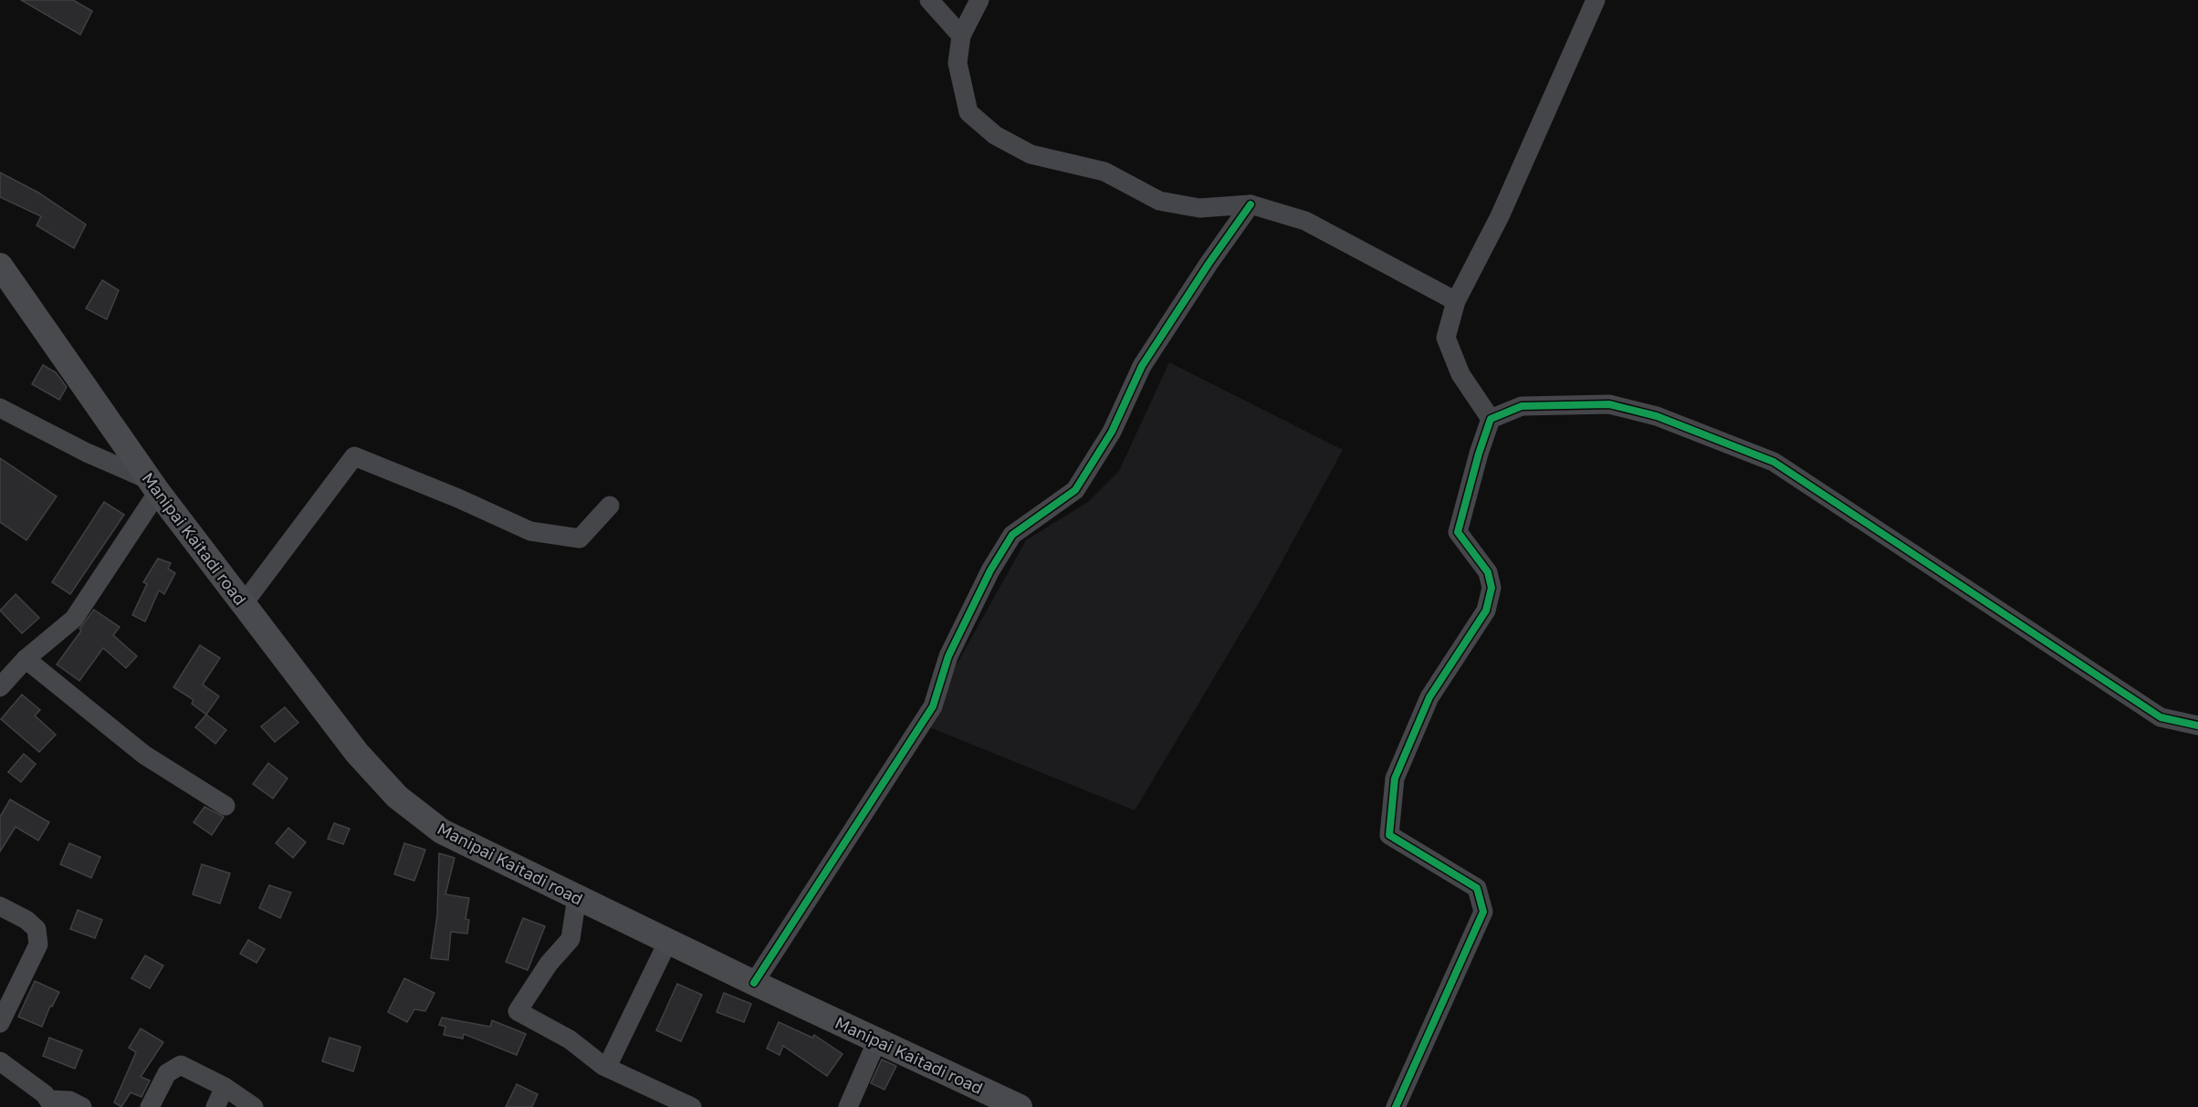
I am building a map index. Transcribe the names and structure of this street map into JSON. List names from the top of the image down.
{
  "streets": {
    "main road": ["Manipai Kaitadi road"]
  }
}
